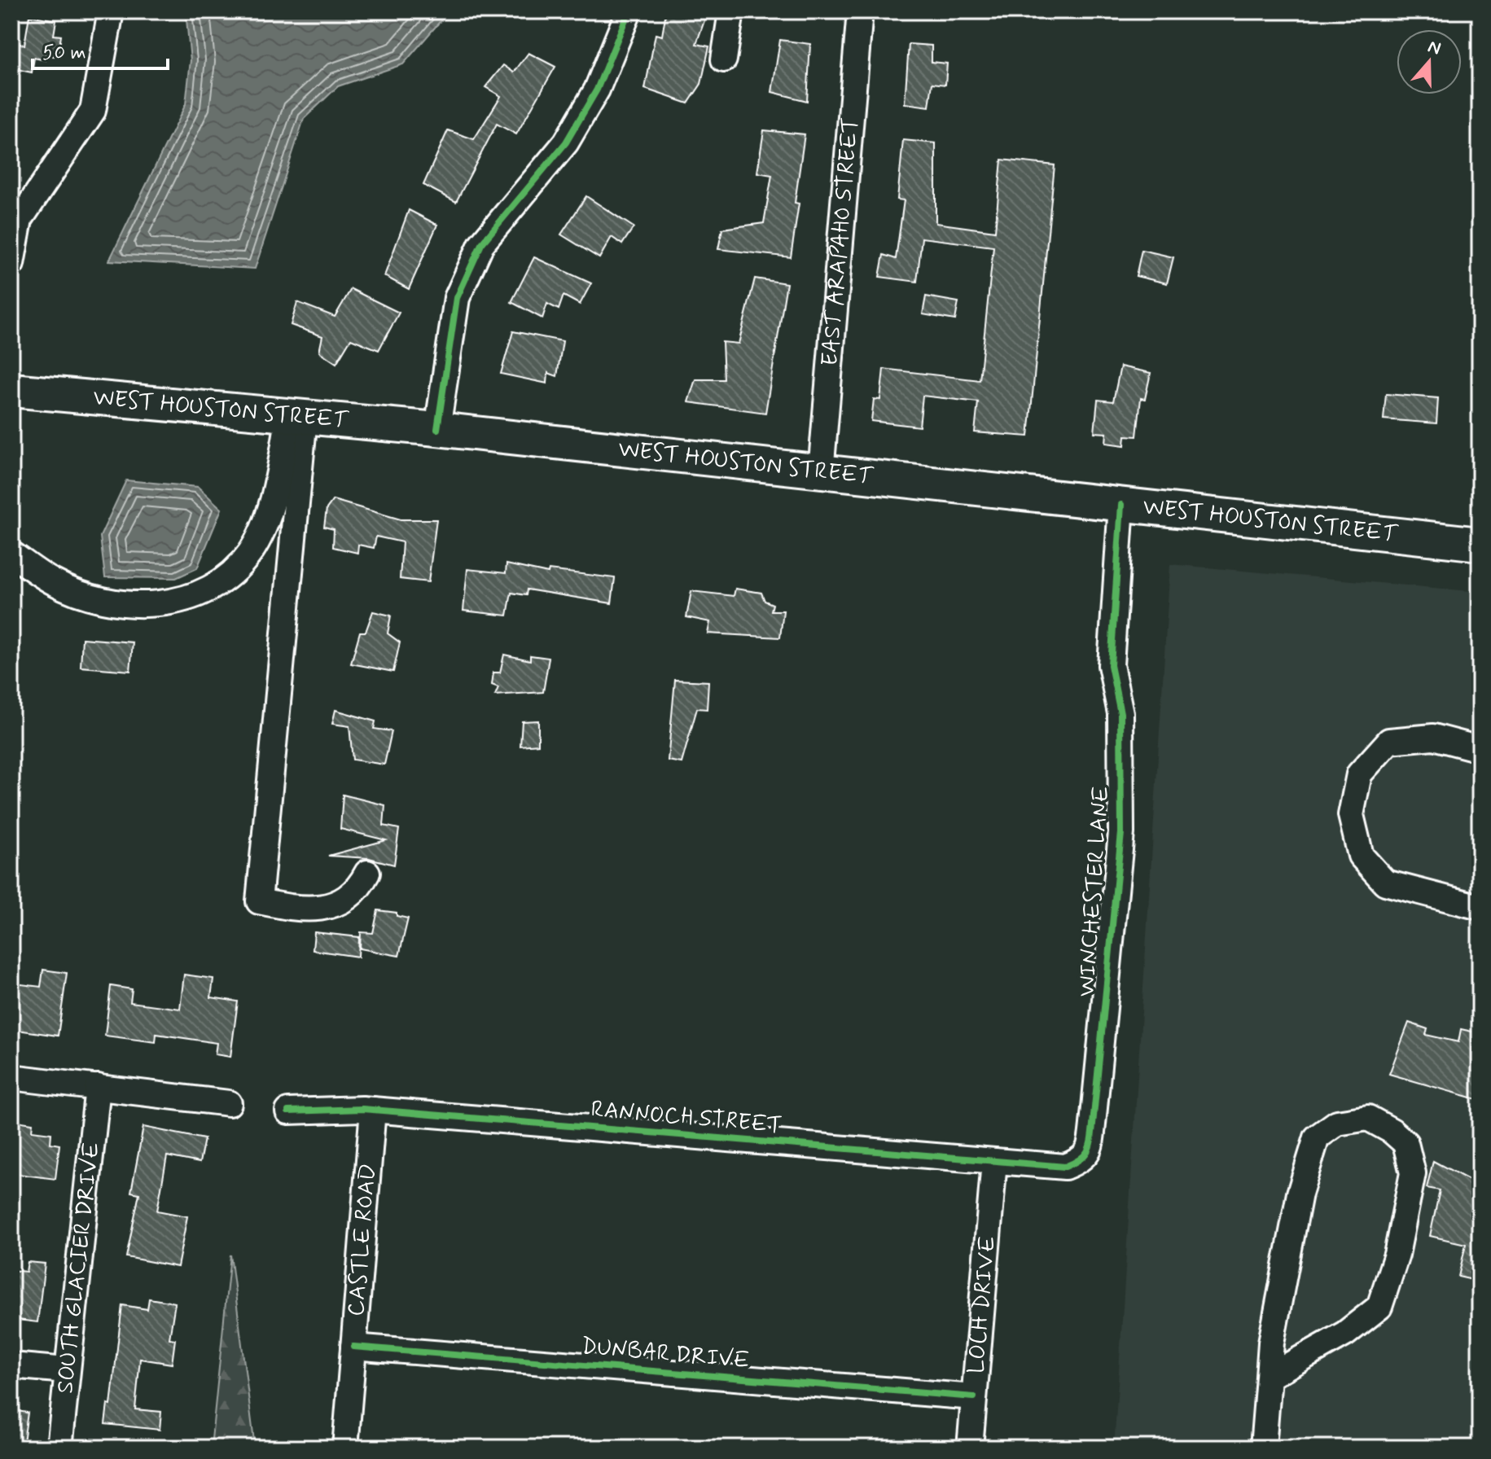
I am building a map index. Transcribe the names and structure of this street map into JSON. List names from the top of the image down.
{
  "streets": {
    "main road": ["WEST HOUSTON STREET"],
    "street": [
      "EAST ARAPAHO STREET",
      "WINCHESTER LANE",
      "RANNOCH STREET",
      "CASTLE ROAD",
      "SOUTH GLACIER DRIVE",
      "LOCH DRIVE",
      "DUNBAR DRIVE"
    ]
  },
  "crossings": [
    ["EAST ARAPAHO STREET", "WEST HOUSTON STREET"],
    ["WEST HOUSTON STREET", "WINCHESTER LANE"],
    ["WINCHESTER LANE", "RANNOCH STREET"],
    ["RANNOCH STREET", "CASTLE ROAD"],
    ["RANNOCH STREET", "LOCH DRIVE"],
    ["CASTLE ROAD", "DUNBAR DRIVE"],
    ["LOCH DRIVE", "DUNBAR DRIVE"]
  ],
  "scale_bar": "50 m",
  "north": "top"
}
